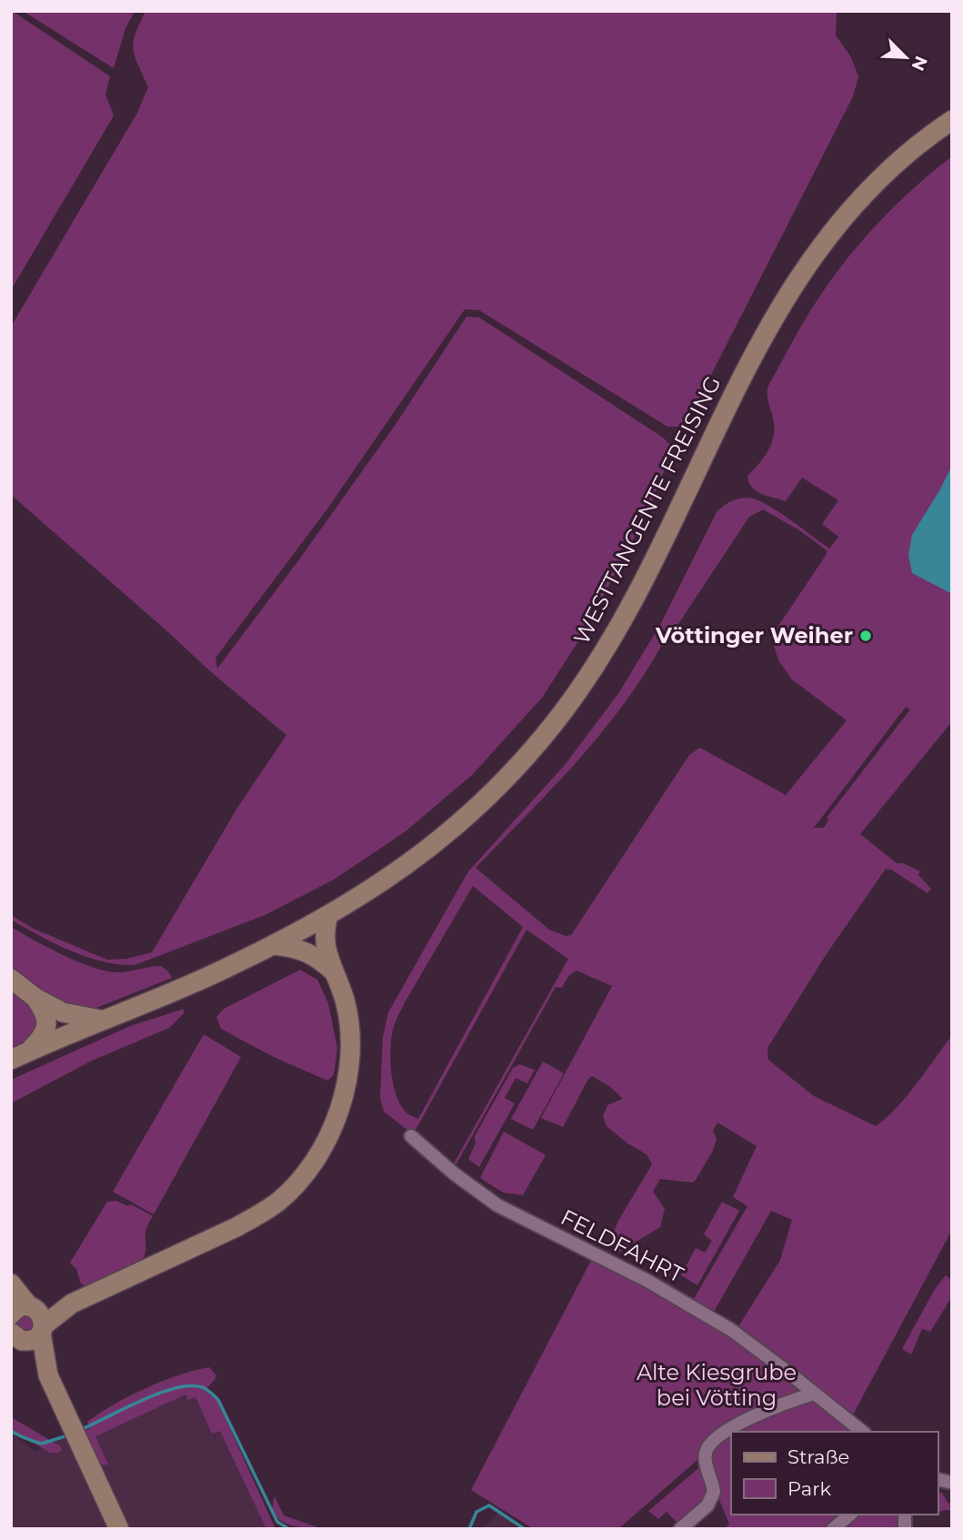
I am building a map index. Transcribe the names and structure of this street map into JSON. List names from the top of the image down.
{
  "streets": {
    "main road": ["WESTTANGENTE FREISING"],
    "street": ["FELDFAHRT"]
  },
  "parks": ["Alte Kiesgrube bei Vötting"],
  "places": ["Vöttinger Weiher"],
  "legend": ["Straße", "Park"],
  "north": "bottom right"
}
